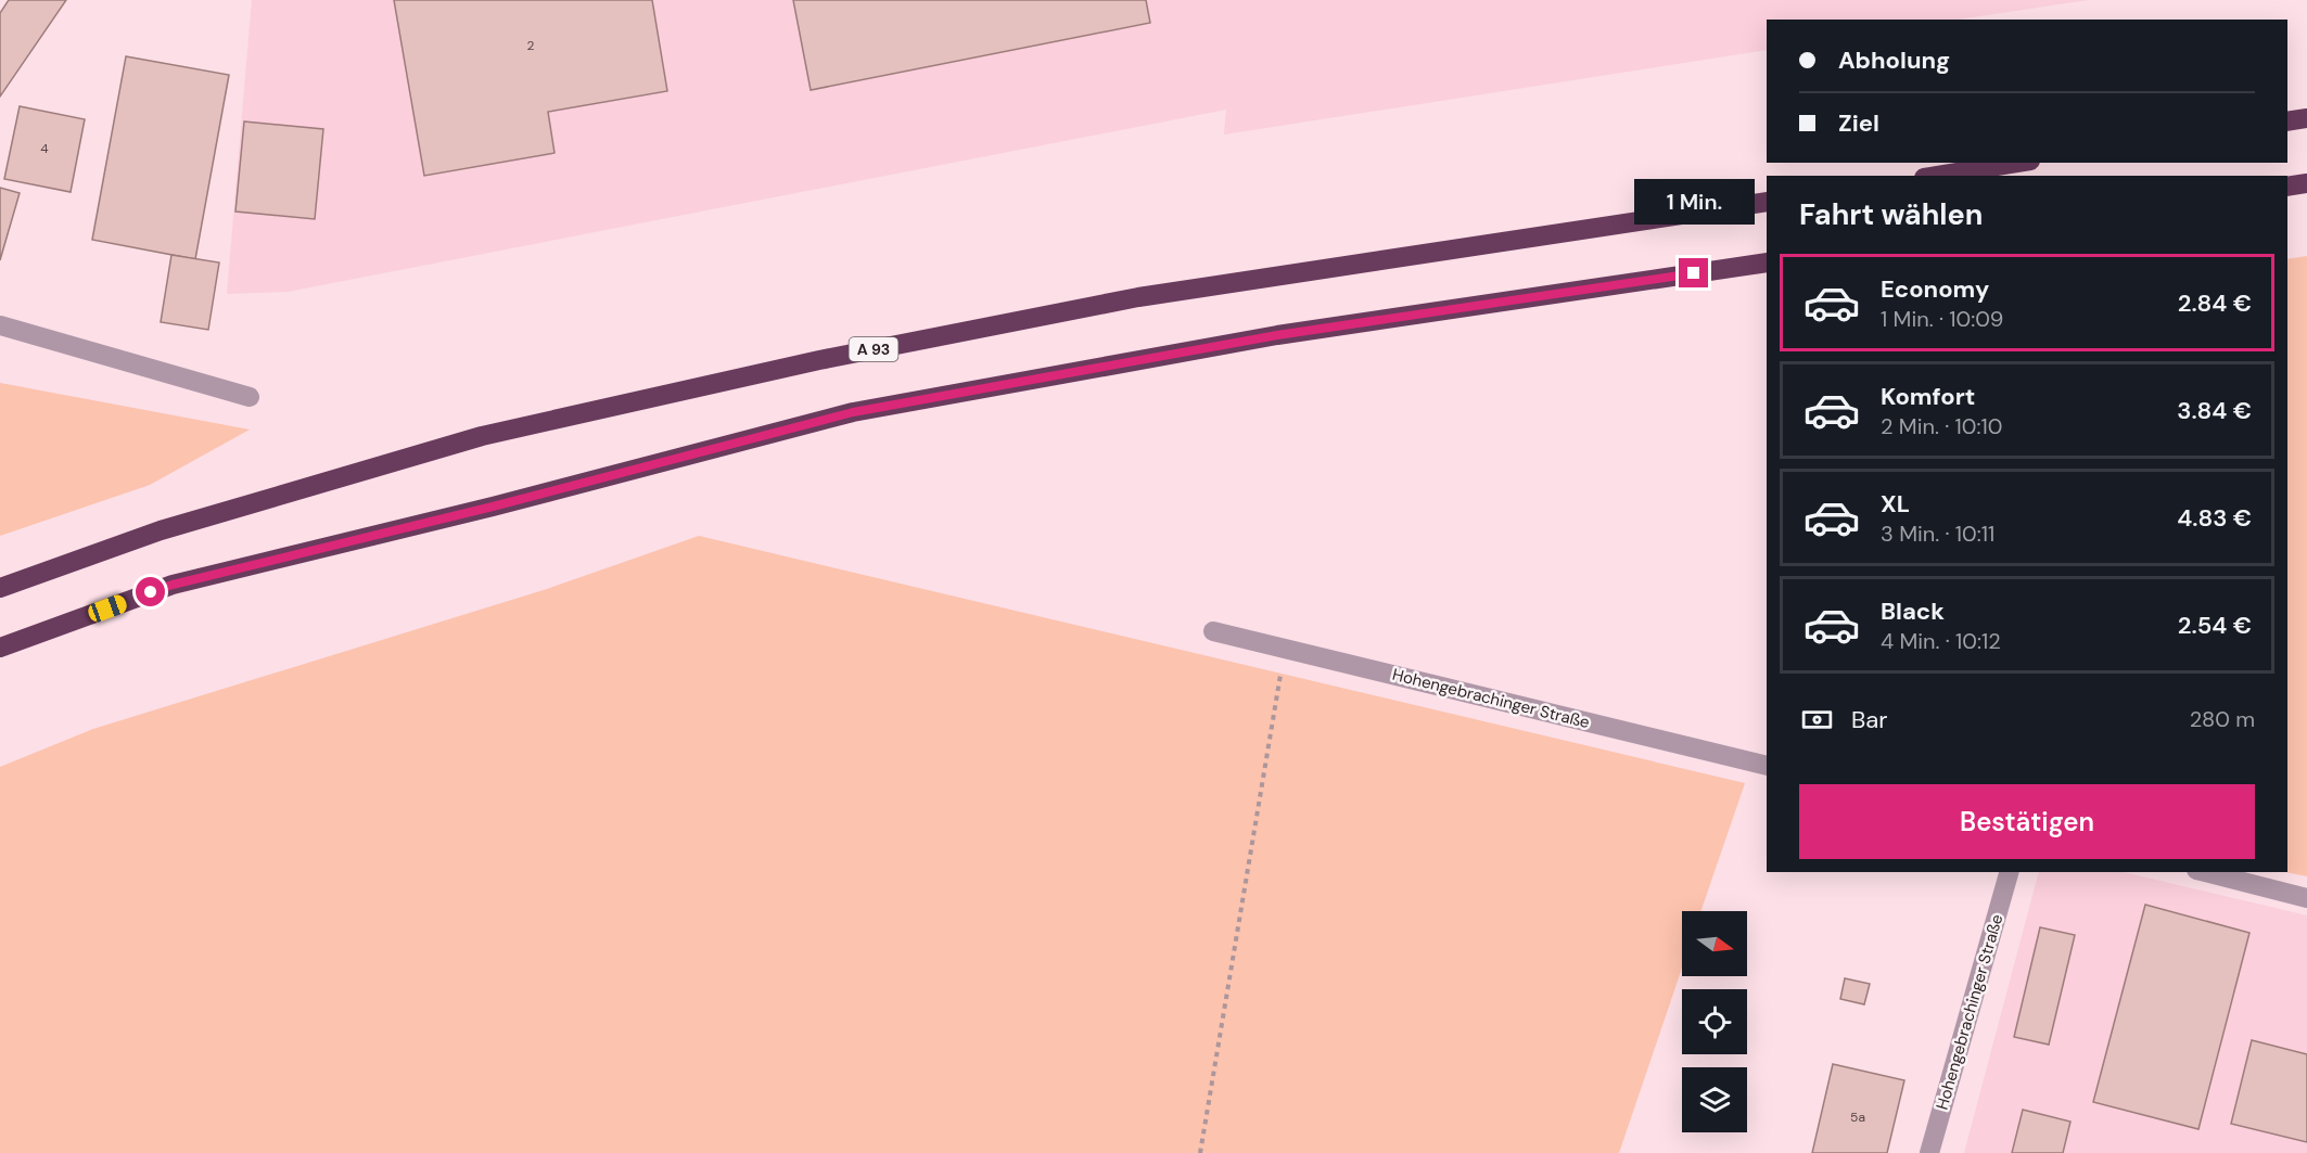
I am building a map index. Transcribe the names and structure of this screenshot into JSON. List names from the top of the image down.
{
  "streets": {
    "highway": ["A 93"],
    "street": ["Hohengebrachinger Straße"]
  },
  "house_numbers": ["2", "4", "5a"],
  "north": "right",
  "page": {
    "banner": ["Abholung", "Ziel"],
    "heading": "Fahrt wählen",
    "bubble": "1 Min.",
    "list": [
      {
        "name": "Economy",
        "note": "1 Min. · 10:09",
        "value": "2.84 €"
      },
      {
        "name": "Komfort",
        "note": "2 Min. · 10:10",
        "value": "3.84 €"
      },
      {
        "name": "XL",
        "note": "3 Min. · 10:11",
        "value": "4.83 €"
      },
      {
        "name": "Black",
        "note": "4 Min. · 10:12",
        "value": "2.54 €"
      }
    ],
    "pay": ["Bar", "280 m"],
    "buttons": "Bestätigen"
  }
}
